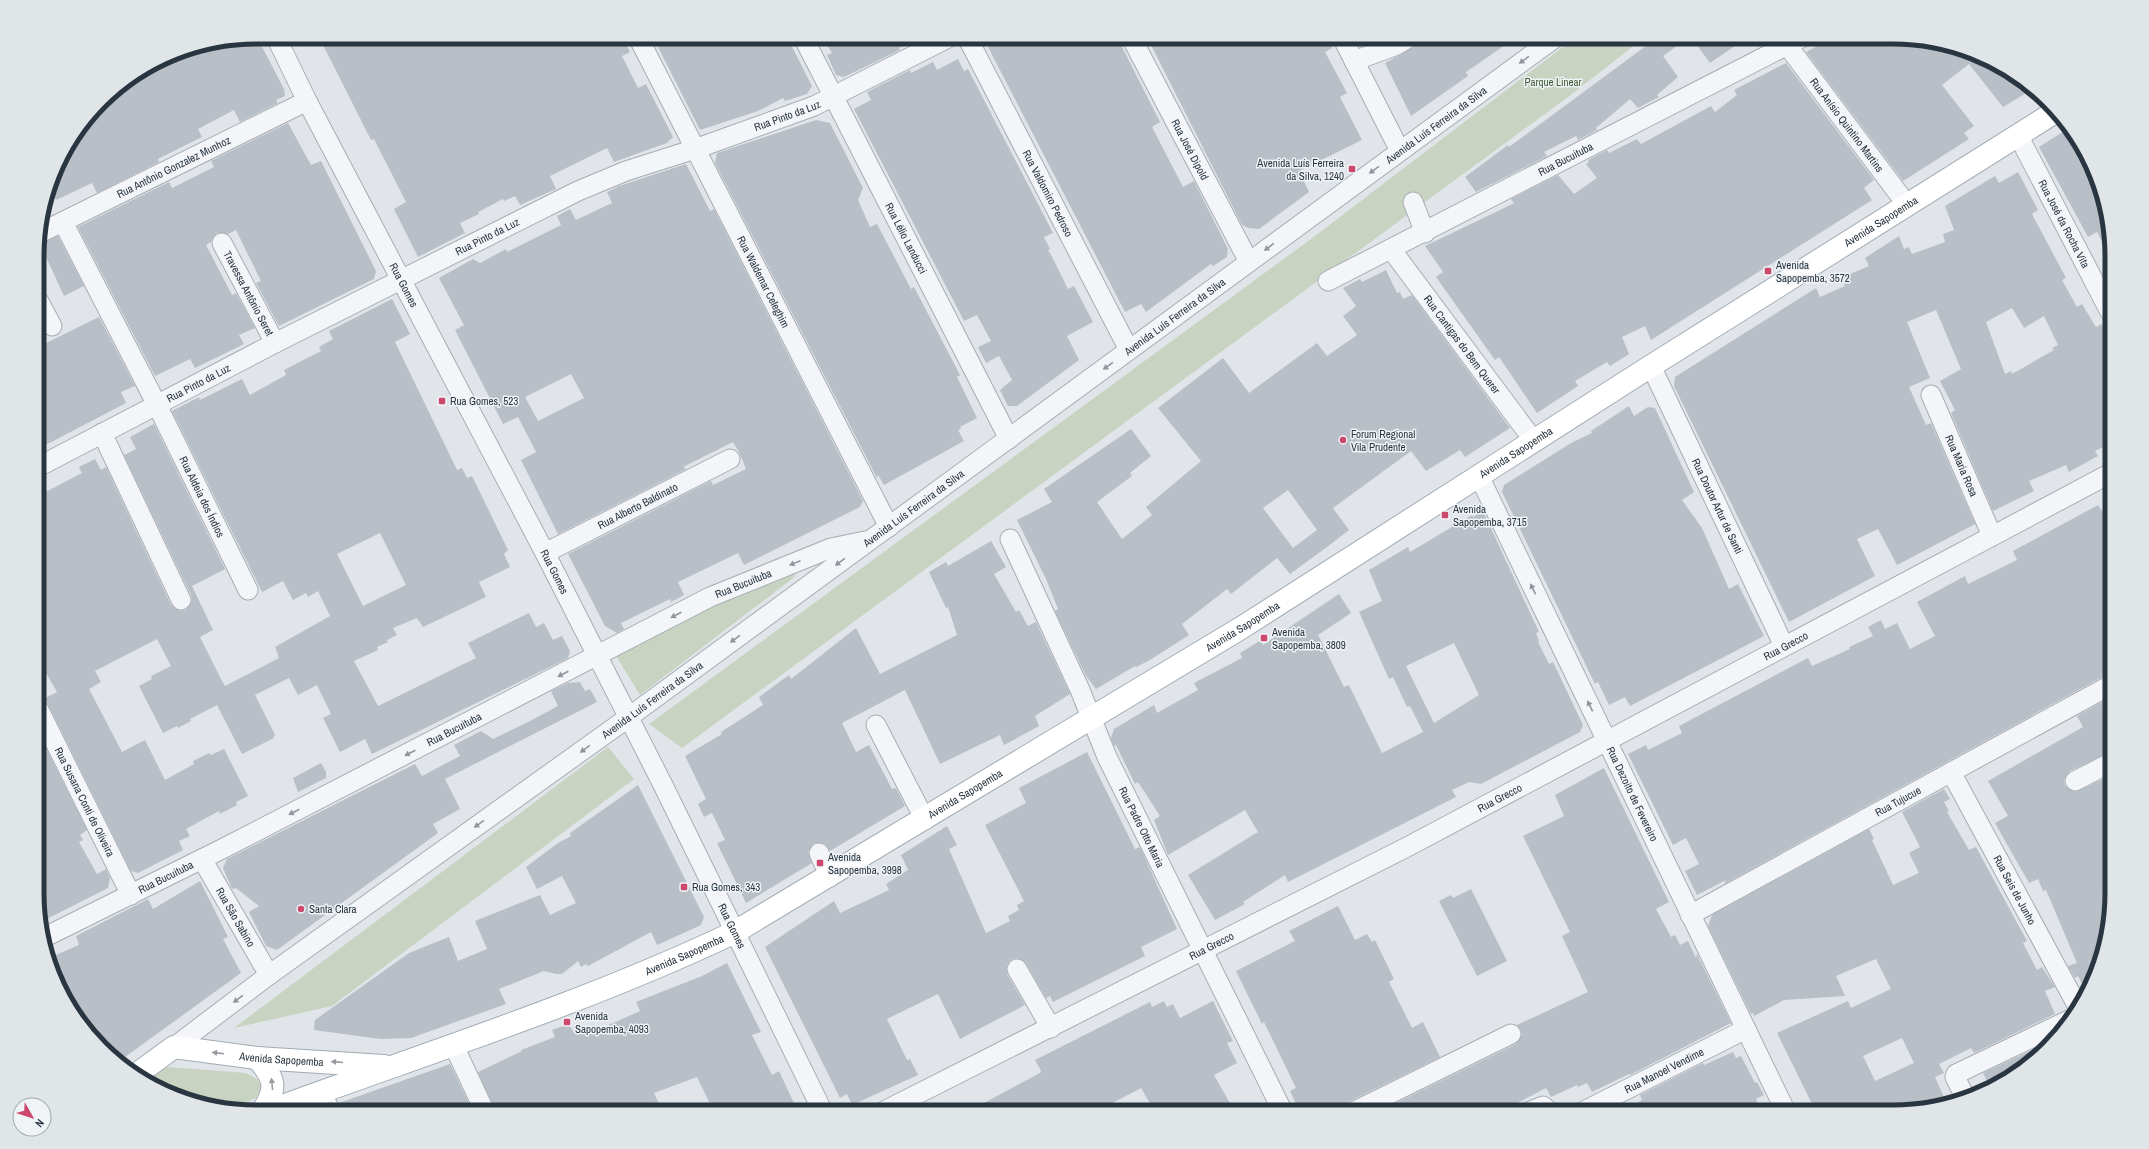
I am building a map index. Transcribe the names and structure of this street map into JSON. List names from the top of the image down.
{
  "streets": {
    "main road": ["Avenida Sapopemba"],
    "street": [
      "Rua Pinto da Luz",
      "Avenida Luís Ferreira da Silva",
      "Rua Anísio Quintino Martins",
      "Rua José Dipold",
      "Rua Bucuituba",
      "Rua Antônio Gonzalez Munhoz",
      "Rua Valdomiro Pedroso",
      "Rua José da Rocha Vita",
      "Rua Lélio Landucci",
      "Rua Waldemar Celeghim",
      "Rua Gomes",
      "Travessa Antônio Seret",
      "Rua Cantigas do Bem Querer",
      "Rua Maria Rosa",
      "Rua Aldeia dos Índios",
      "Rua Alberto Baldinato",
      "Rua Doutor Artur de Santi",
      "Rua Grecco",
      "Rua Dezoito de Fevereiro",
      "Rua Susana Conti de Oliveira",
      "Rua Tujucue",
      "Rua Padre Otto Maria",
      "Rua Seis de Junho",
      "Rua São Sabino",
      "Rua Manoel Vendime"
    ]
  },
  "crossings": [
    ["Rua Pinto da Luz", "Rua Lélio Landucci"],
    ["Rua Pinto da Luz", "Rua Waldemar Celeghim"],
    ["Rua Pinto da Luz", "Rua Gomes"],
    ["Rua Pinto da Luz", "Travessa Antônio Seret"],
    ["Rua Pinto da Luz", "Rua Aldeia dos Índios"],
    ["Avenida Luís Ferreira da Silva", "Rua José Dipold"],
    ["Avenida Luís Ferreira da Silva", "Rua Bucuituba"],
    ["Avenida Luís Ferreira da Silva", "Rua Valdomiro Pedroso"],
    ["Avenida Luís Ferreira da Silva", "Rua Lélio Landucci"],
    ["Avenida Luís Ferreira da Silva", "Rua Waldemar Celeghim"],
    ["Avenida Luís Ferreira da Silva", "Rua Gomes"],
    ["Avenida Luís Ferreira da Silva", "Rua São Sabino"],
    ["Rua Anísio Quintino Martins", "Avenida Sapopemba"],
    ["Rua Bucuituba", "Rua Gomes"],
    ["Rua Bucuituba", "Rua Cantigas do Bem Querer"],
    ["Rua Bucuituba", "Rua Susana Conti de Oliveira"],
    ["Rua Bucuituba", "Rua São Sabino"],
    ["Rua Antônio Gonzalez Munhoz", "Rua Gomes"],
    ["Rua Antônio Gonzalez Munhoz", "Rua Aldeia dos Índios"],
    ["Avenida Sapopemba", "Rua José da Rocha Vita"],
    ["Avenida Sapopemba", "Rua Gomes"],
    ["Avenida Sapopemba", "Rua Cantigas do Bem Querer"],
    ["Avenida Sapopemba", "Rua Doutor Artur de Santi"],
    ["Avenida Sapopemba", "Rua Dezoito de Fevereiro"],
    ["Avenida Sapopemba", "Rua Padre Otto Maria"],
    ["Rua Gomes", "Rua Alberto Baldinato"],
    ["Rua Maria Rosa", "Rua Grecco"],
    ["Rua Doutor Artur de Santi", "Rua Grecco"],
    ["Rua Grecco", "Rua Dezoito de Fevereiro"],
    ["Rua Grecco", "Rua Padre Otto Maria"],
    ["Rua Dezoito de Fevereiro", "Rua Tujucue"],
    ["Rua Dezoito de Fevereiro", "Rua Manoel Vendime"],
    ["Rua Tujucue", "Rua Seis de Junho"]
  ],
  "one_way": ["Avenida Luís Ferreira da Silva", "Rua Bucuituba", "Rua Dezoito de Fevereiro"],
  "parks": ["Parque Linear"],
  "places": {
    "transit": [
      "Avenida Luís Ferreira da Silva, 1240",
      "Avenida Sapopemba, 3572",
      "Rua Gomes, 523",
      "Avenida Sapopemba, 3715",
      "Avenida Sapopemba, 3809",
      "Avenida Sapopemba, 3998",
      "Rua Gomes, 343",
      "Avenida Sapopemba, 4093"
    ],
    "other": ["Forum Regional Vila Prudente", "Santa Clara"]
  },
  "north": "bottom right"
}
